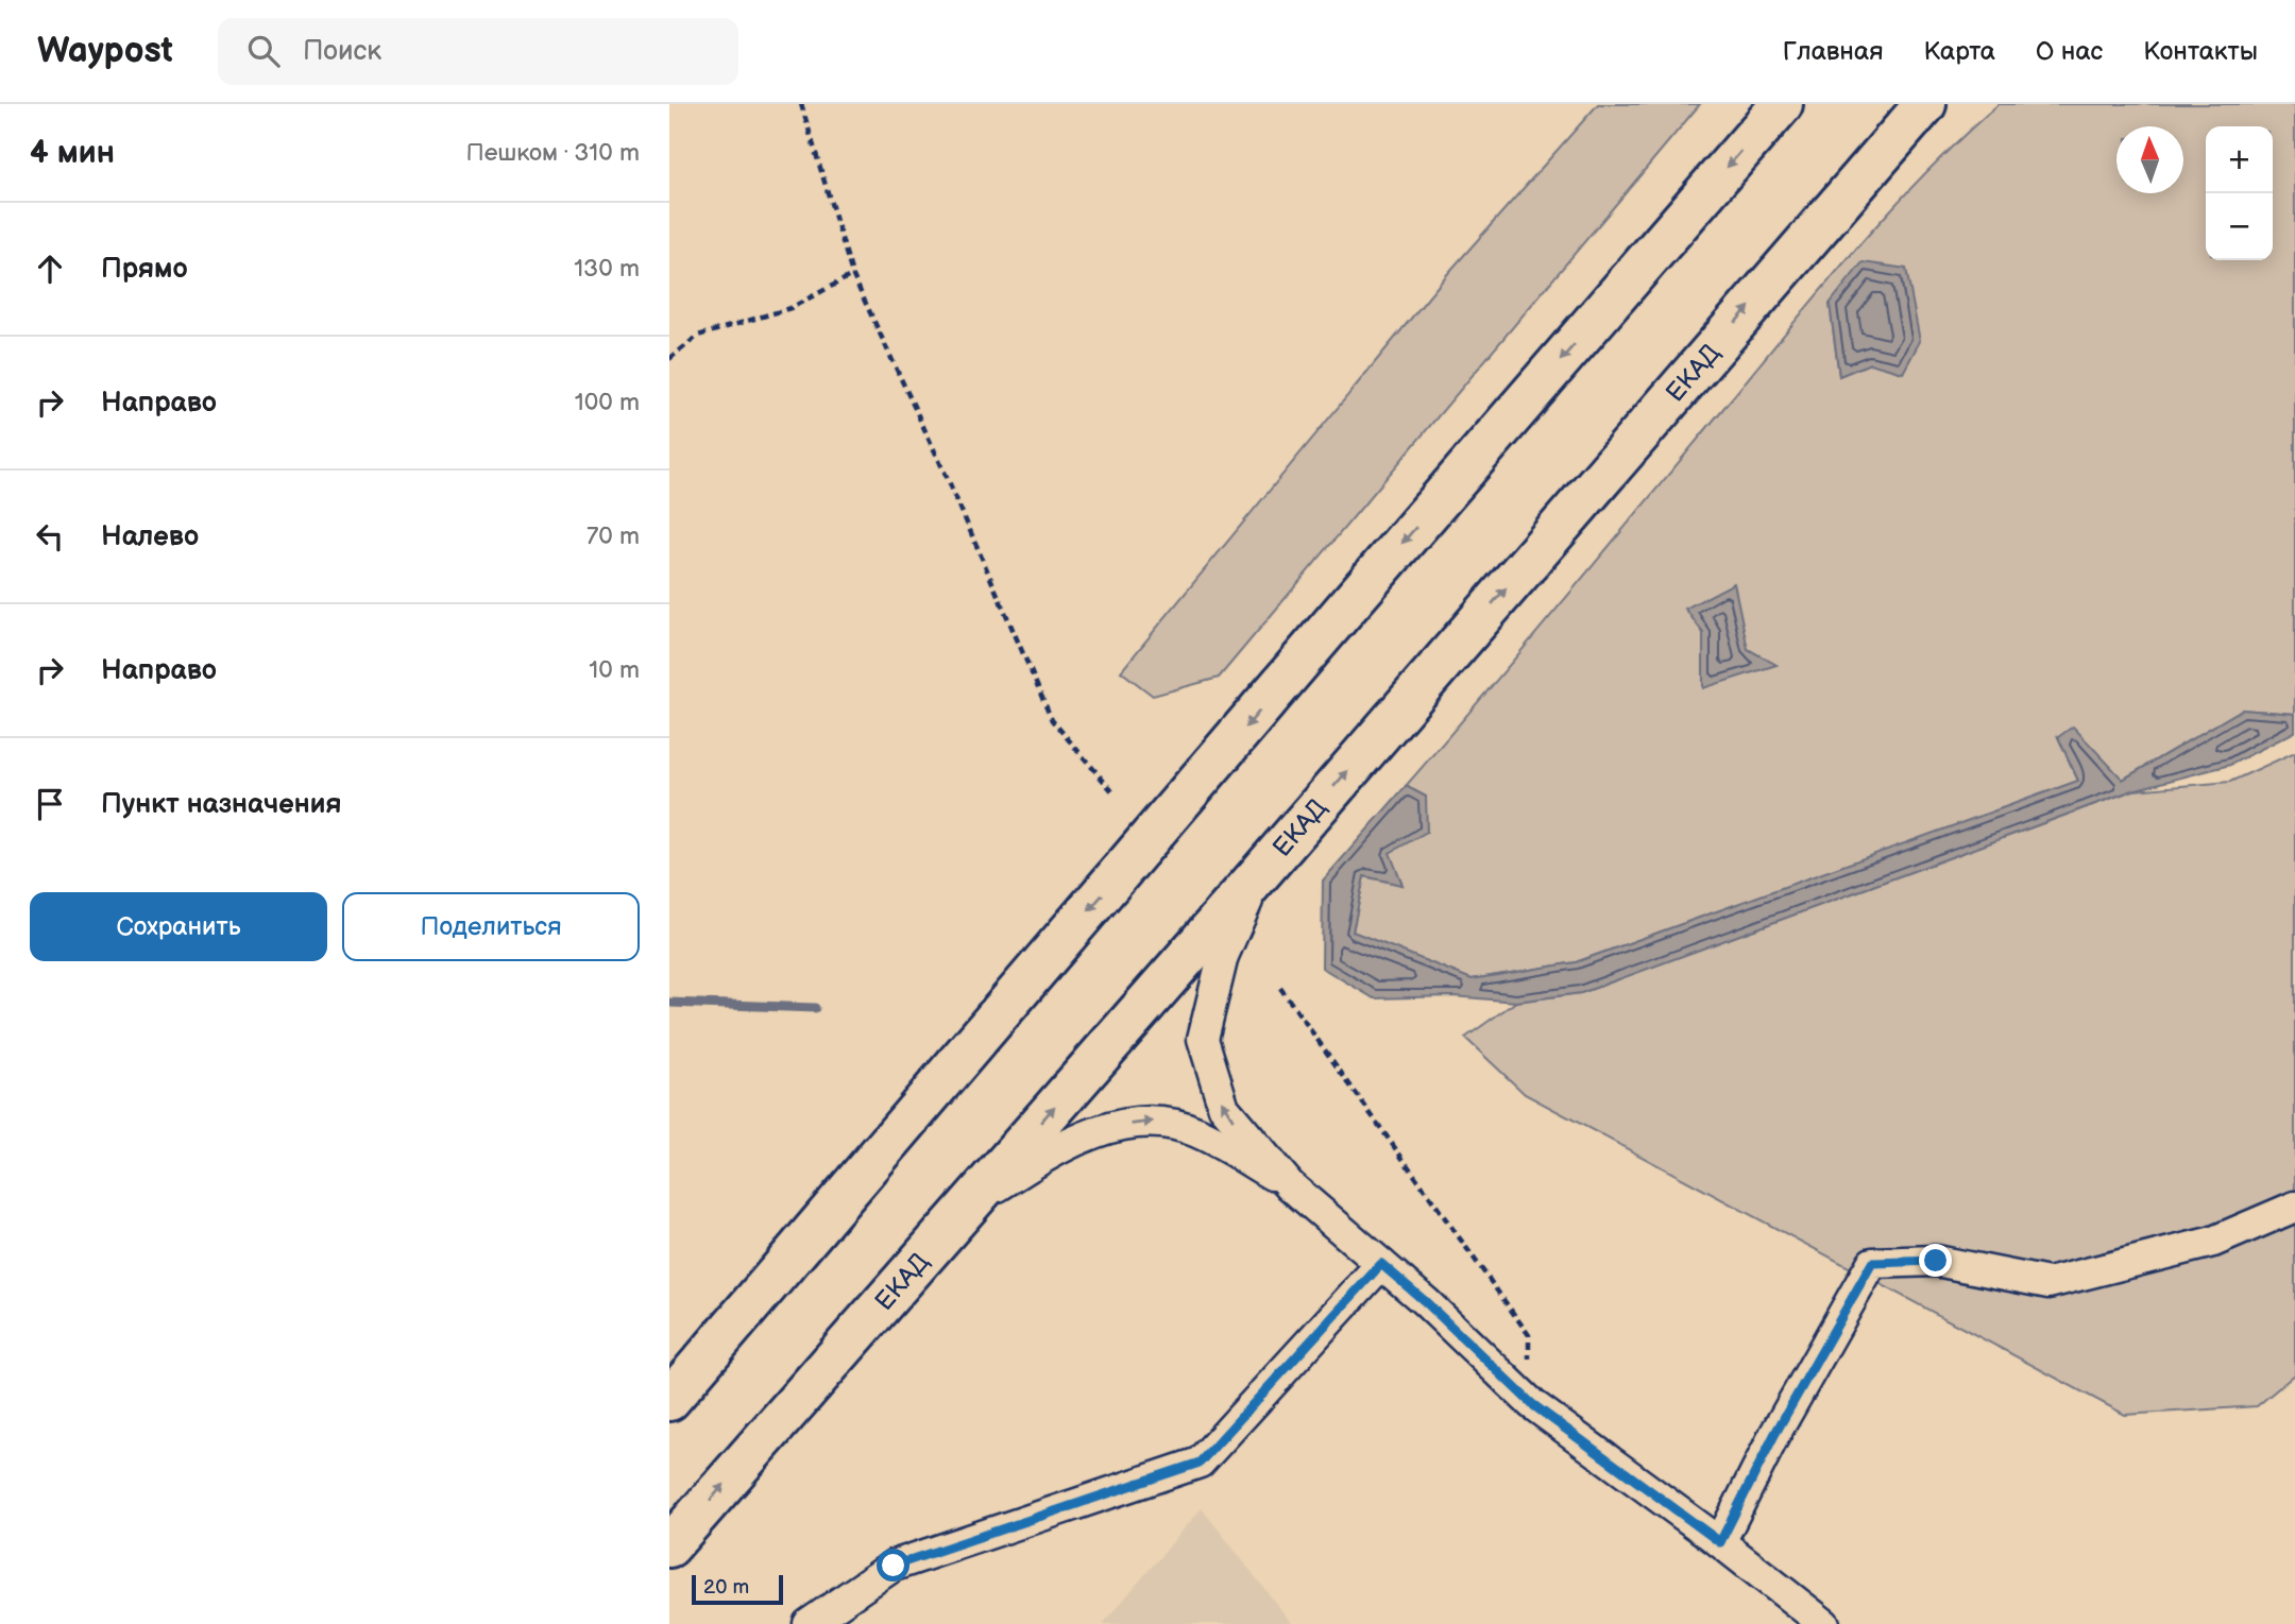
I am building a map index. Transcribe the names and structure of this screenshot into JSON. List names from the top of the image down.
{
  "streets": {
    "highway": ["ЕКАД"]
  },
  "scale_bar": "20 m",
  "north": "top",
  "page": {
    "header": "Waypost",
    "search": "Поиск",
    "nav": [
      "Главная",
      "Карта",
      "О нас",
      "Контакты"
    ],
    "heading": ["4 мин", "Пешком · 310 m"],
    "map_buttons": ["+", "−"],
    "list": [
      ["Прямо", "130 m"],
      ["Направо", "100 m"],
      ["Налево", "70 m"],
      ["Направо", "10 m"],
      "Пункт назначения"
    ],
    "buttons": ["Сохранить", "Поделиться"],
    "scale": "20 m"
  }
}
